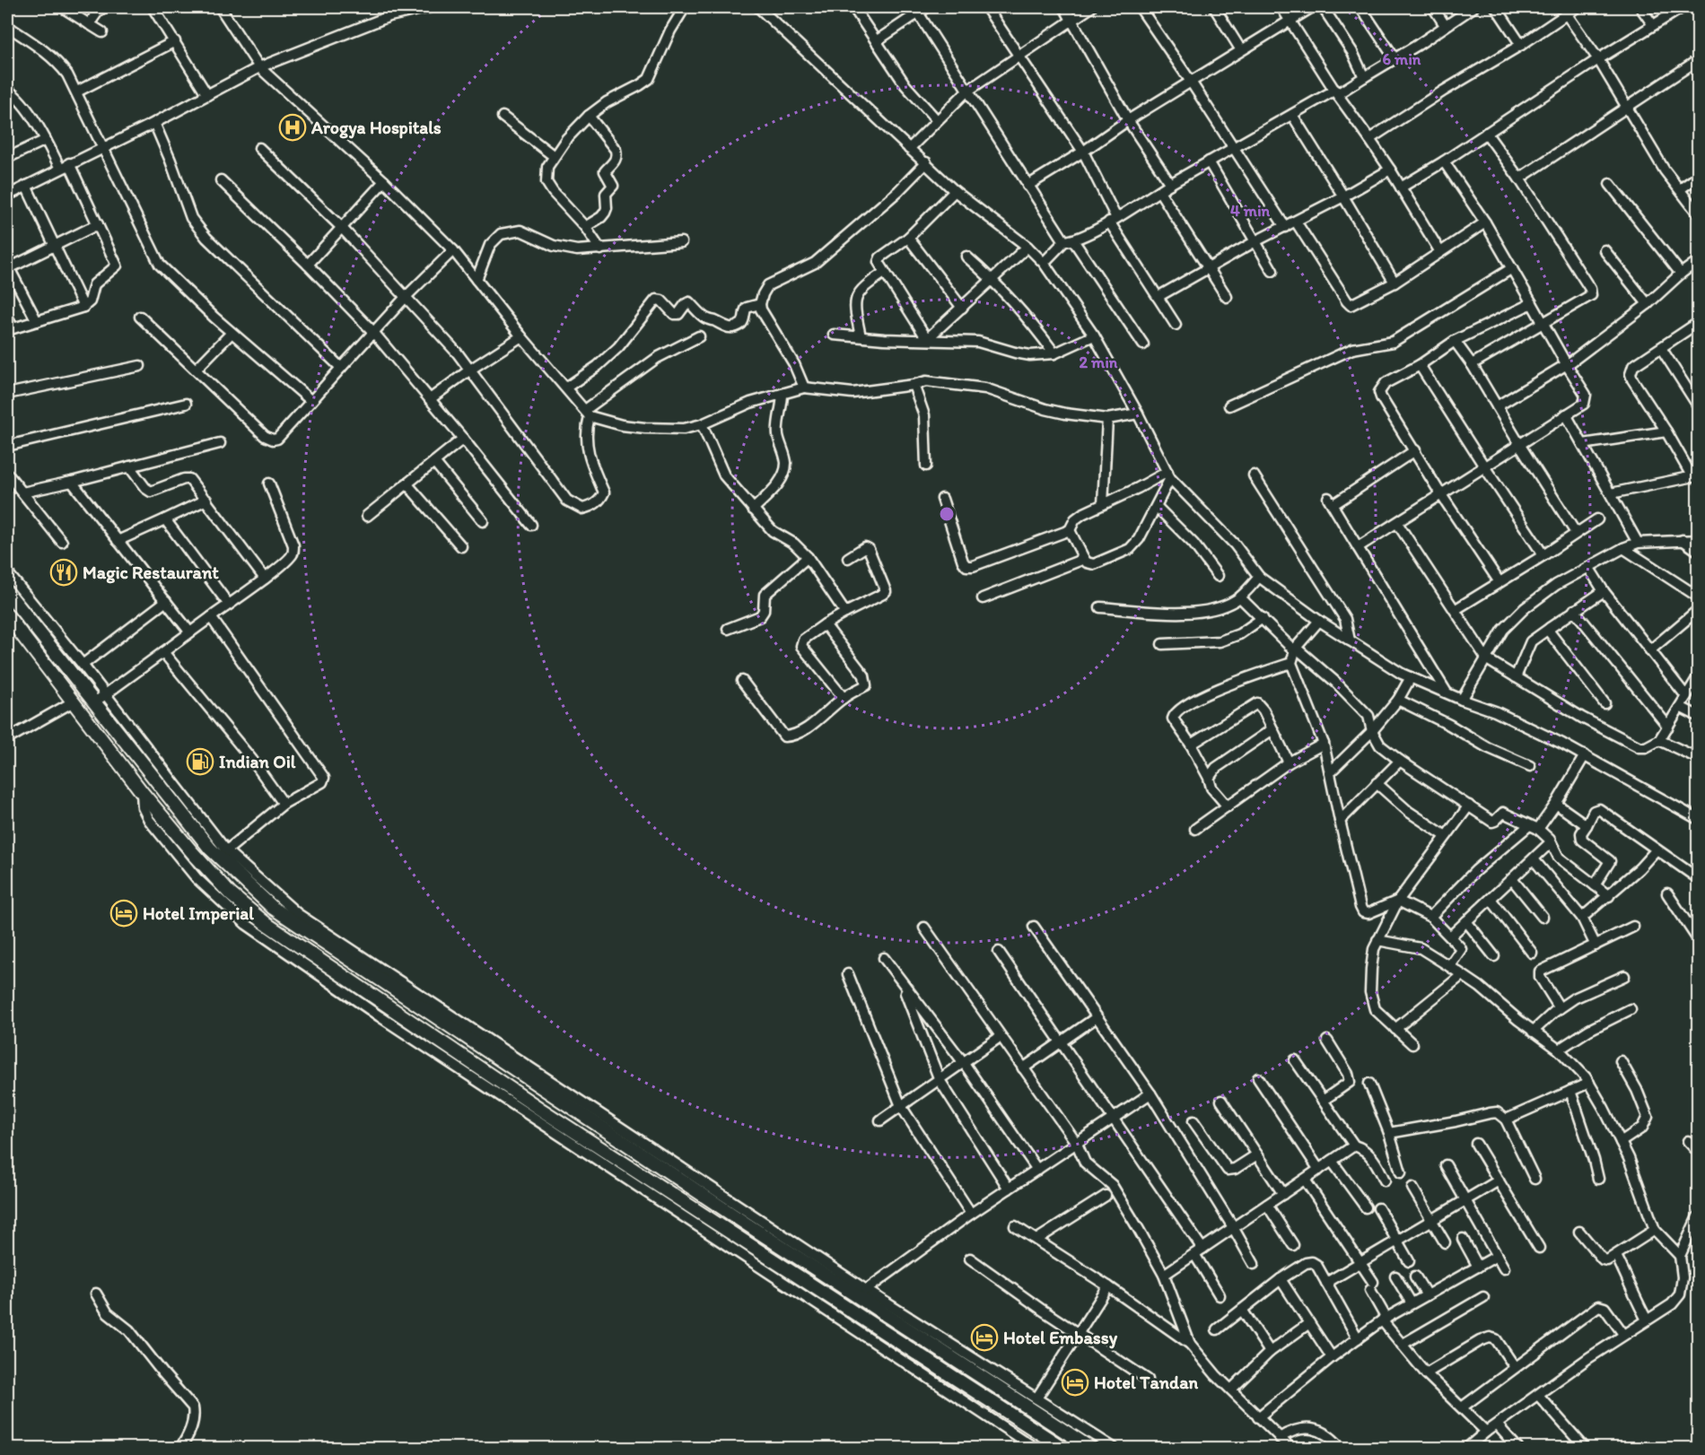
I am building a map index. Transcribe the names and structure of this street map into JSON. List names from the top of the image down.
{
  "places": {
    "hospital": ["Arogya Hospitals"],
    "restaurant": ["Magic Restaurant"],
    "fuel station": ["Indian Oil"],
    "hotel": ["Hotel Imperial", "Hotel Embassy", "Hotel Tandan"]
  },
  "rings": ["6 min", "4 min", "2 min"]
}
